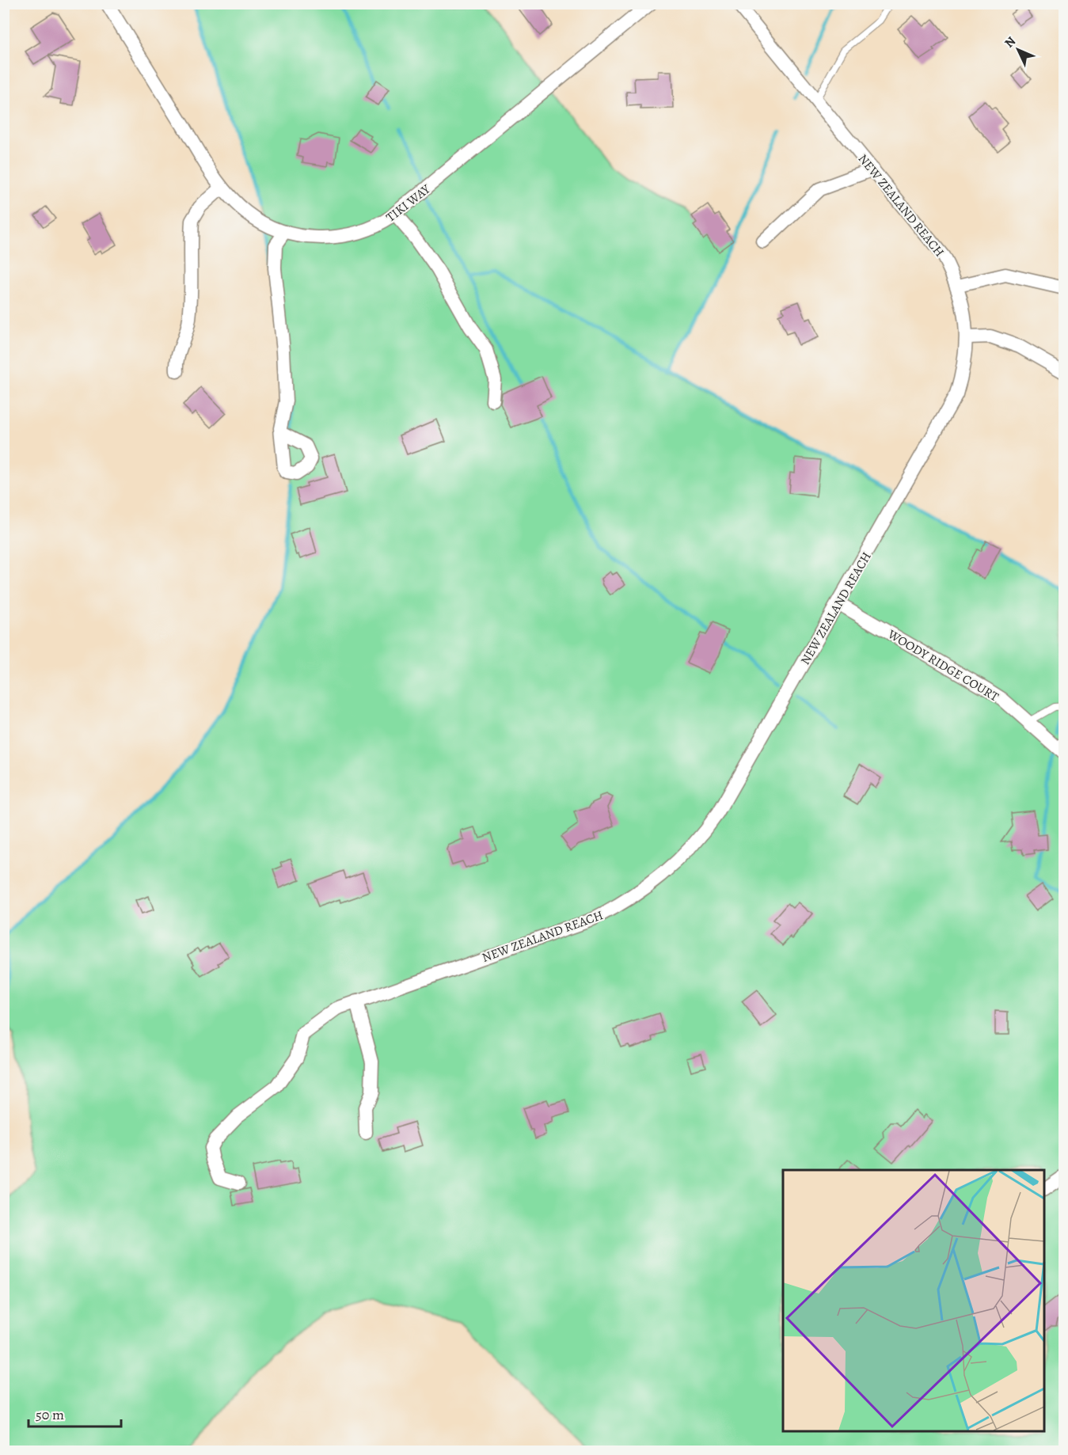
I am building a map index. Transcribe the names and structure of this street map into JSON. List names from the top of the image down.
{
  "streets": {
    "street": ["TIKI WAY", "NEW ZEALAND REACH", "WOODY RIDGE COURT"]
  },
  "crossings": [
    ["NEW ZEALAND REACH", "WOODY RIDGE COURT"]
  ],
  "scale_bar": "50 m",
  "north": "top left"
}
